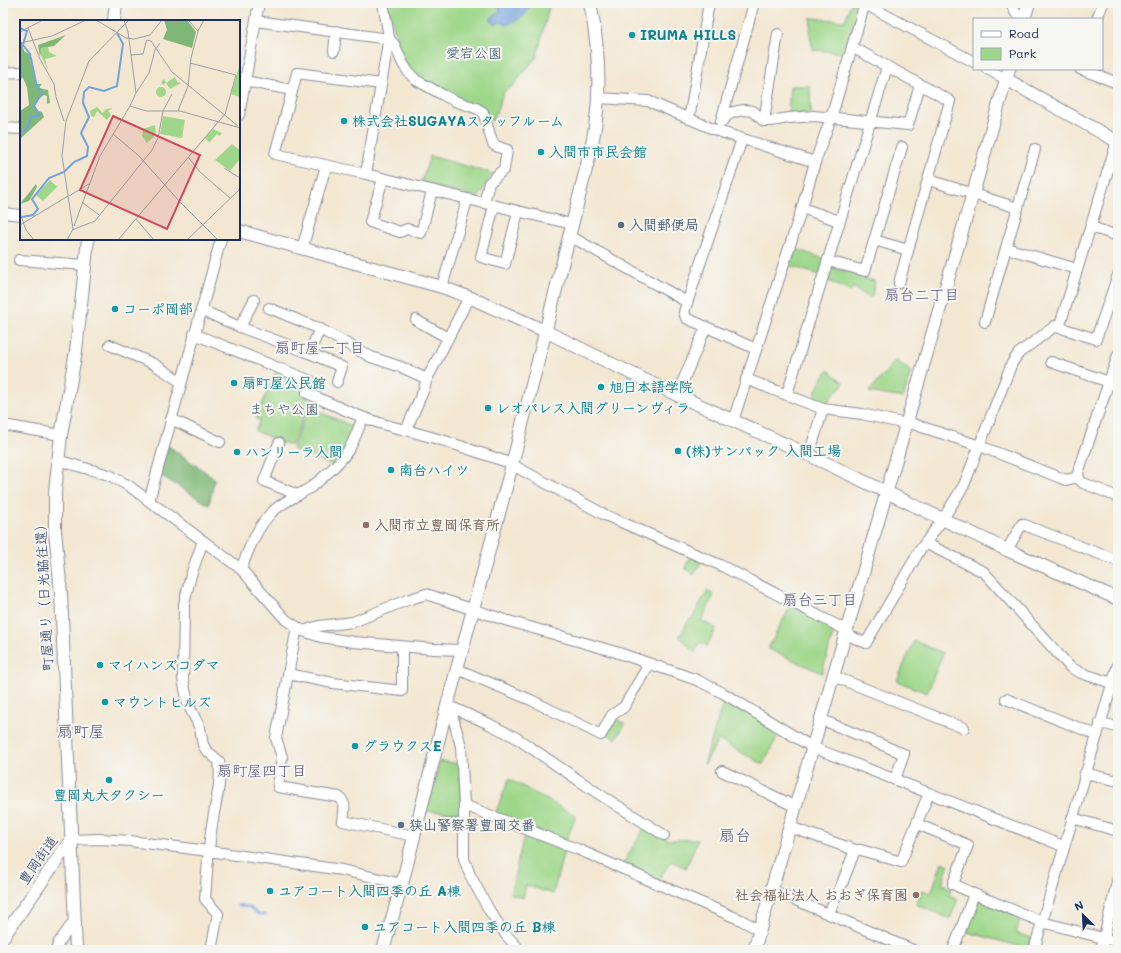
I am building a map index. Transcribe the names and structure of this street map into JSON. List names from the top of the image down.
{
  "streets": {
    "street": ["町屋通り（日光脇往還）", "豊岡街道"]
  },
  "crossings": [
    ["町屋通り（日光脇往還）", "豊岡街道"]
  ],
  "districts": [
    "扇台二丁目",
    "扇町屋一丁目",
    "扇台三丁目",
    "扇町屋",
    "扇町屋四丁目",
    "扇台"
  ],
  "parks": ["愛宕公園", "まちや公園"],
  "places": [
    "IRUMA HILLS",
    "株式会社SUGAYAスタッフルーム",
    "入間市市民会館",
    "入間郵便局",
    "コーポ岡部",
    "扇町屋公民館",
    "旭日本語学院",
    "レオパレス入間グリーンヴィラ",
    "(株)サンパック 入間工場",
    "ハンリーラ入間",
    "南台ハイツ",
    "入間市立豊岡保育所",
    "マイハンズコダマ",
    "マウントヒルズ",
    "グラウクスE",
    "豊岡丸大タクシー",
    "狭山警察署豊岡交番",
    "ユアコート入間四季の丘 A棟",
    "社会福祉法人 おおぎ保育園",
    "ユアコート入間四季の丘 B棟"
  ],
  "legend": ["Road", "Park"],
  "north": "top left"
}
